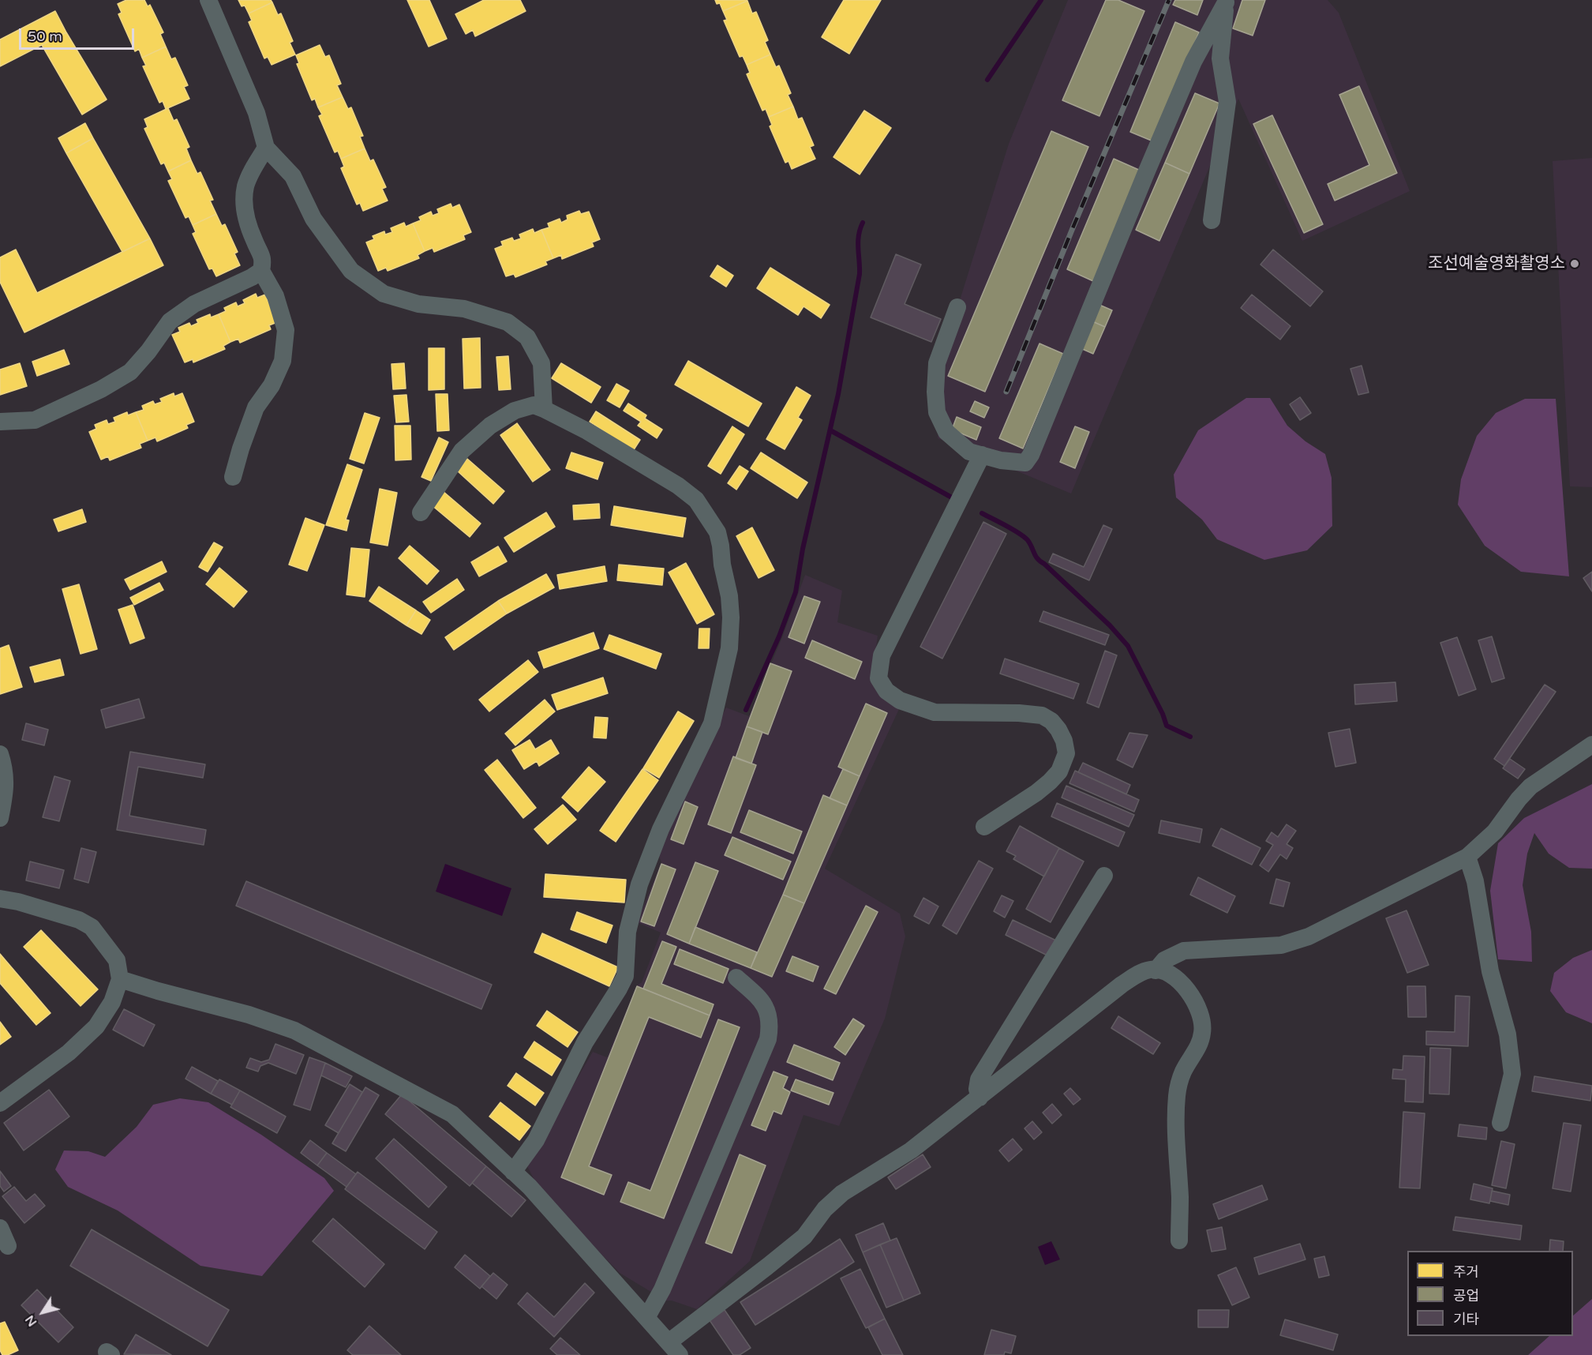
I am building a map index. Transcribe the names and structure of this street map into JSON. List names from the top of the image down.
{
  "places": ["조선예술영화촬영소"],
  "legend": ["주거", "공업", "기타"],
  "scale_bar": "50 m",
  "north": "bottom left"
}
